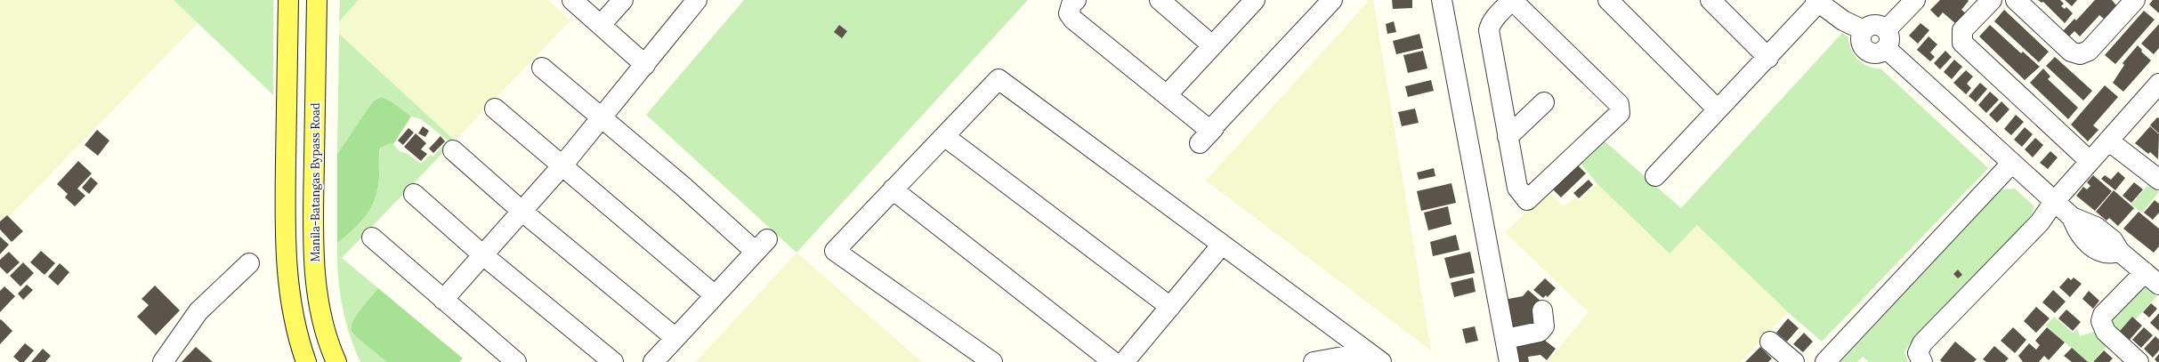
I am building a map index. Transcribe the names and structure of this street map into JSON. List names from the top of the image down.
{
  "streets": {
    "main road": ["Manila-Batangas Bypass Road"]
  }
}
